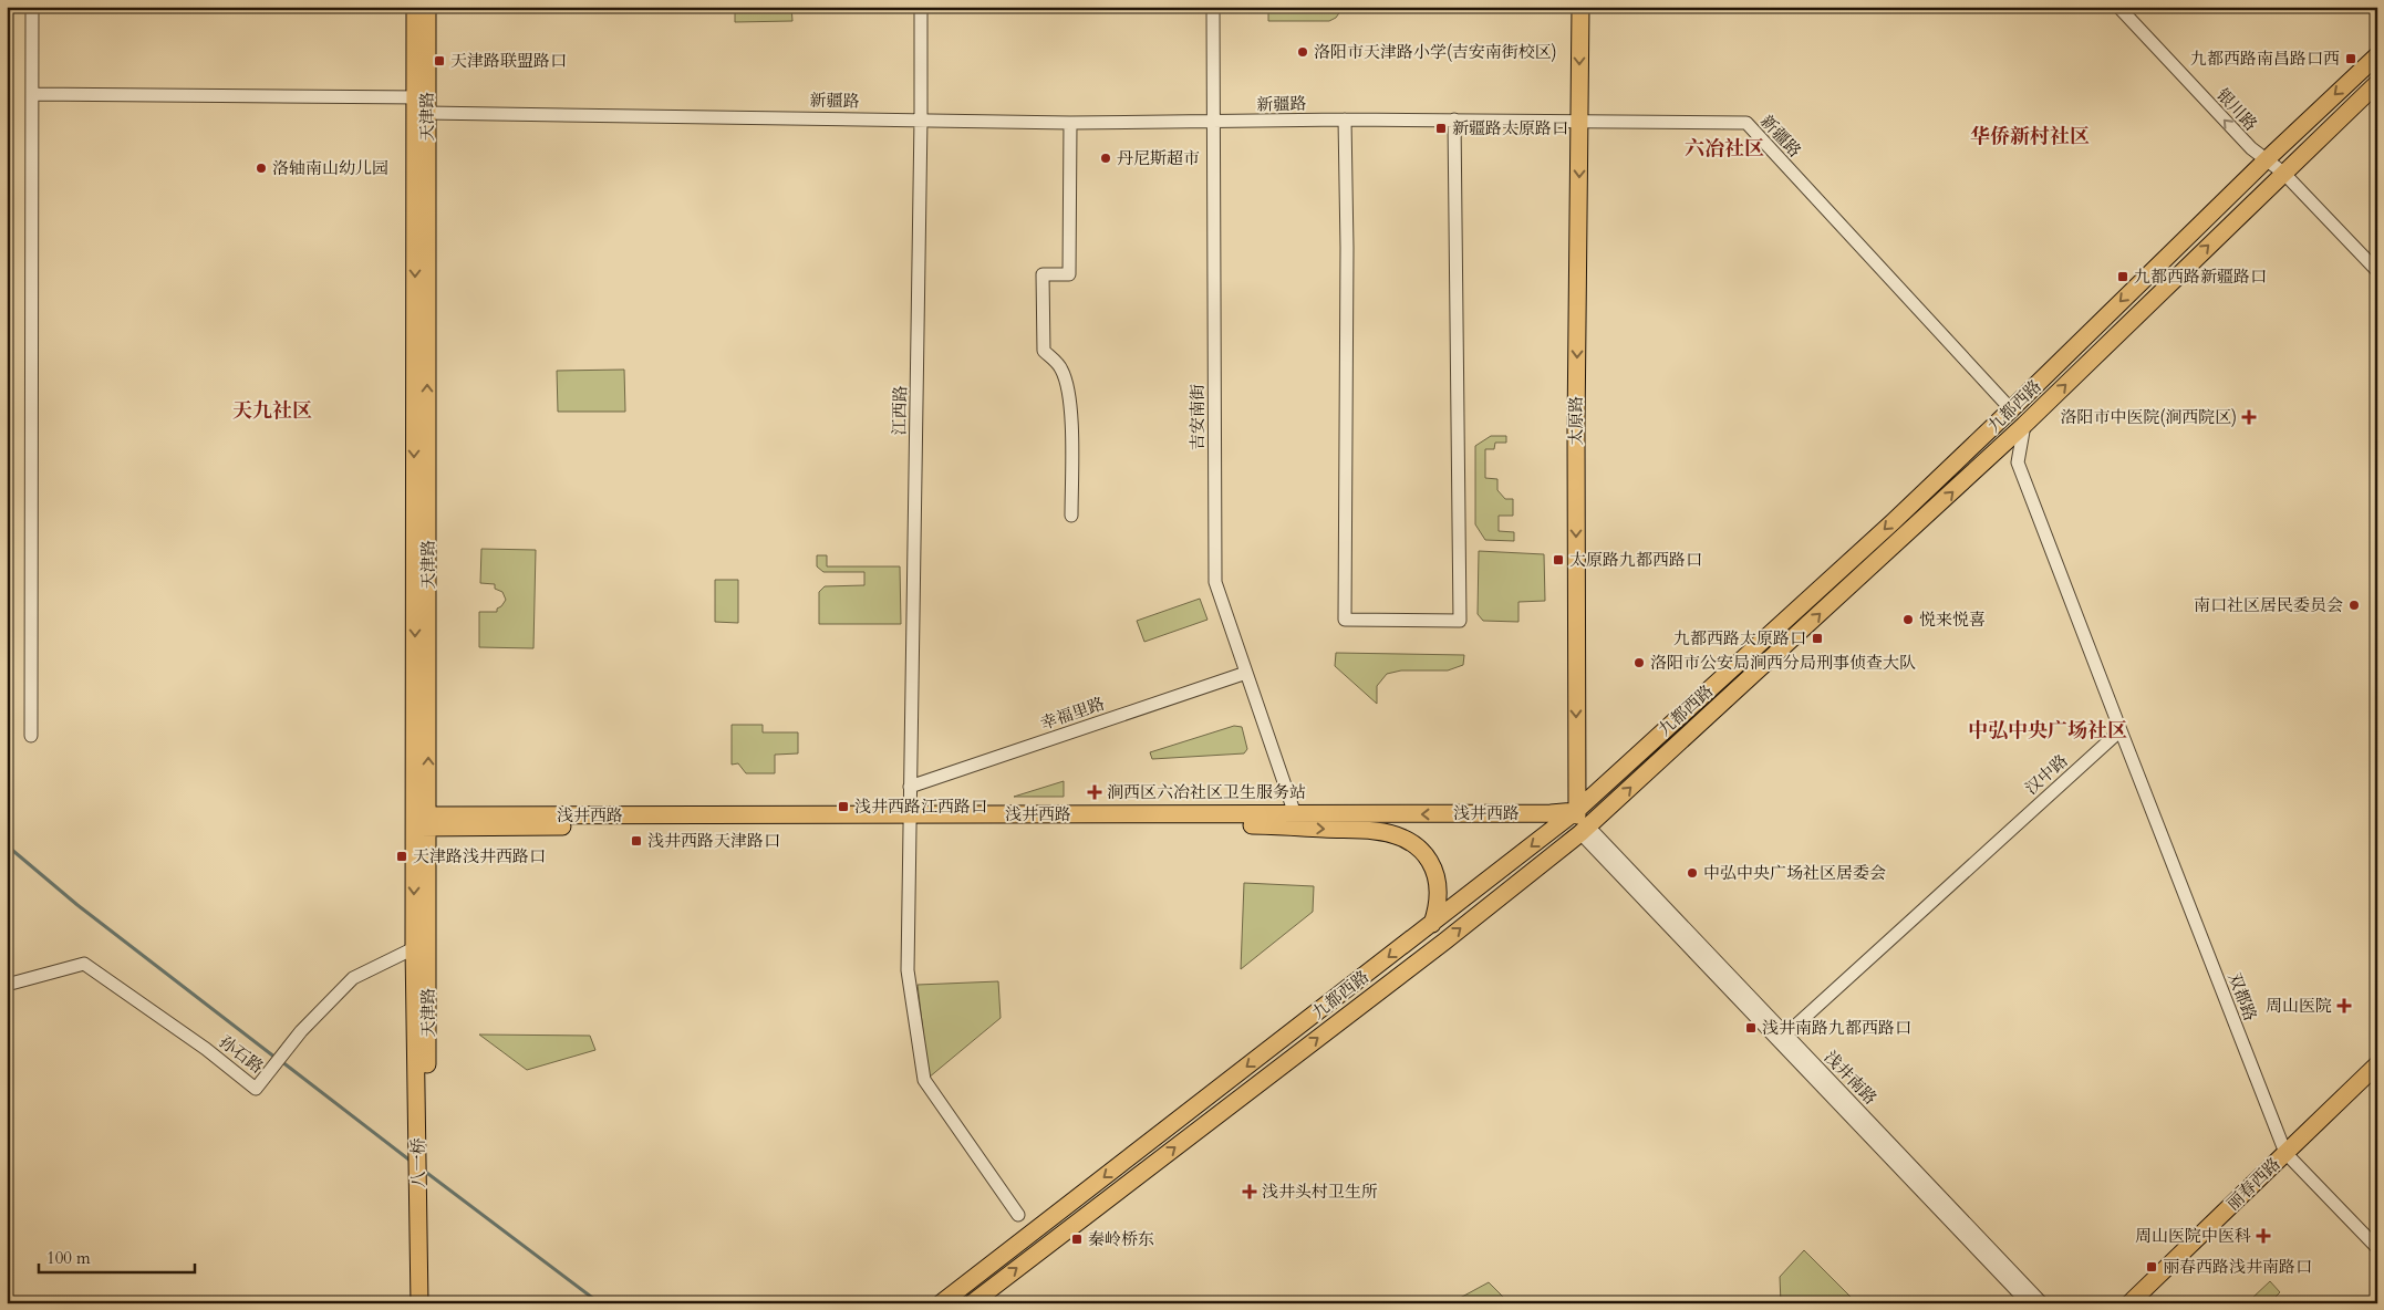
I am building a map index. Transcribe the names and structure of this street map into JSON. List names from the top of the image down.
{
  "streets": {
    "main road": [
      "天津路",
      "九都西路",
      "太原路",
      "浅井西路",
      "八一桥",
      "丽春西路"
    ],
    "street": [
      "新疆路",
      "银川路",
      "江西路",
      "吉安南街",
      "幸福里路",
      "汉中路",
      "双都路",
      "孙石路",
      "浅井南路"
    ]
  },
  "crossings": [
    ["新疆路", "天津路"],
    ["新疆路", "九都西路"],
    ["新疆路", "江西路"],
    ["新疆路", "吉安南街"],
    ["新疆路", "太原路"],
    ["银川路", "九都西路"],
    ["天津路", "浅井西路"],
    ["天津路", "孙石路"],
    ["天津路", "八一桥"],
    ["九都西路", "太原路"],
    ["九都西路", "浅井西路"],
    ["九都西路", "浅井南路"],
    ["江西路", "幸福里路"],
    ["江西路", "浅井西路"],
    ["吉安南街", "幸福里路"],
    ["吉安南街", "浅井西路"],
    ["太原路", "浅井西路"],
    ["太原路", "浅井南路"],
    ["汉中路", "双都路"],
    ["汉中路", "浅井南路"],
    ["双都路", "丽春西路"]
  ],
  "one_way": ["银川路", "太原路"],
  "districts": [
    "华侨新村社区",
    "六冶社区",
    "天九社区",
    "中弘中央广场社区"
  ],
  "places": {
    "other": [
      "洛阳市天津路小学(吉安南街校区)",
      "丹尼斯超市",
      "洛轴南山幼儿园",
      "南口社区居民委员会",
      "悦来悦喜",
      "洛阳市公安局涧西分局刑事侦查大队",
      "中弘中央广场社区居委会"
    ],
    "transit": [
      "九都西路南昌路口西",
      "天津路联盟路口",
      "新疆路太原路口",
      "九都西路新疆路口",
      "太原路九都西路口",
      "九都西路太原路口",
      "浅井西路江西路口",
      "浅井西路天津路口",
      "天津路浅井西路口",
      "浅井南路九都西路口",
      "秦岭桥东",
      "丽春西路浅井南路口"
    ],
    "health": [
      "洛阳市中医院(涧西院区)",
      "涧西区六冶社区卫生服务站",
      "周山医院",
      "浅井头村卫生所",
      "周山医院中医科"
    ]
  },
  "scale_bar": "100 m"
}
